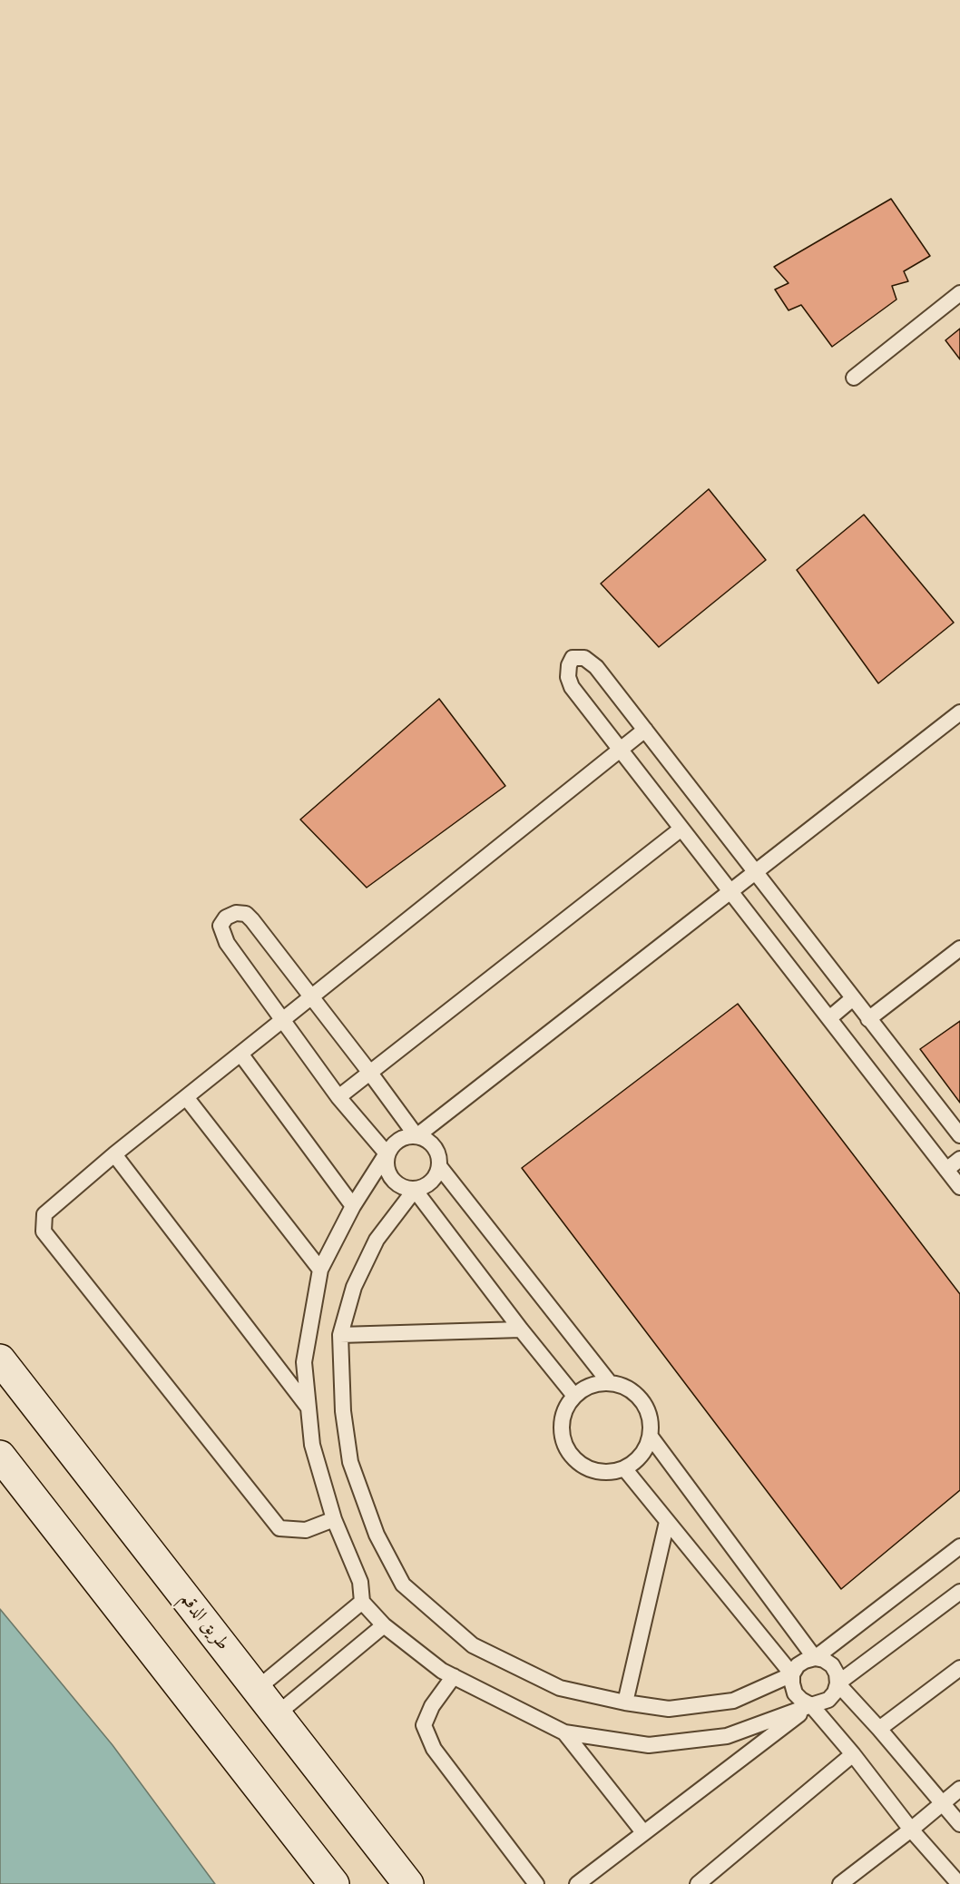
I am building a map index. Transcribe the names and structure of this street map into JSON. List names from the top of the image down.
{
  "streets": {
    "street": ["طريق الدقم"]
  }
}
